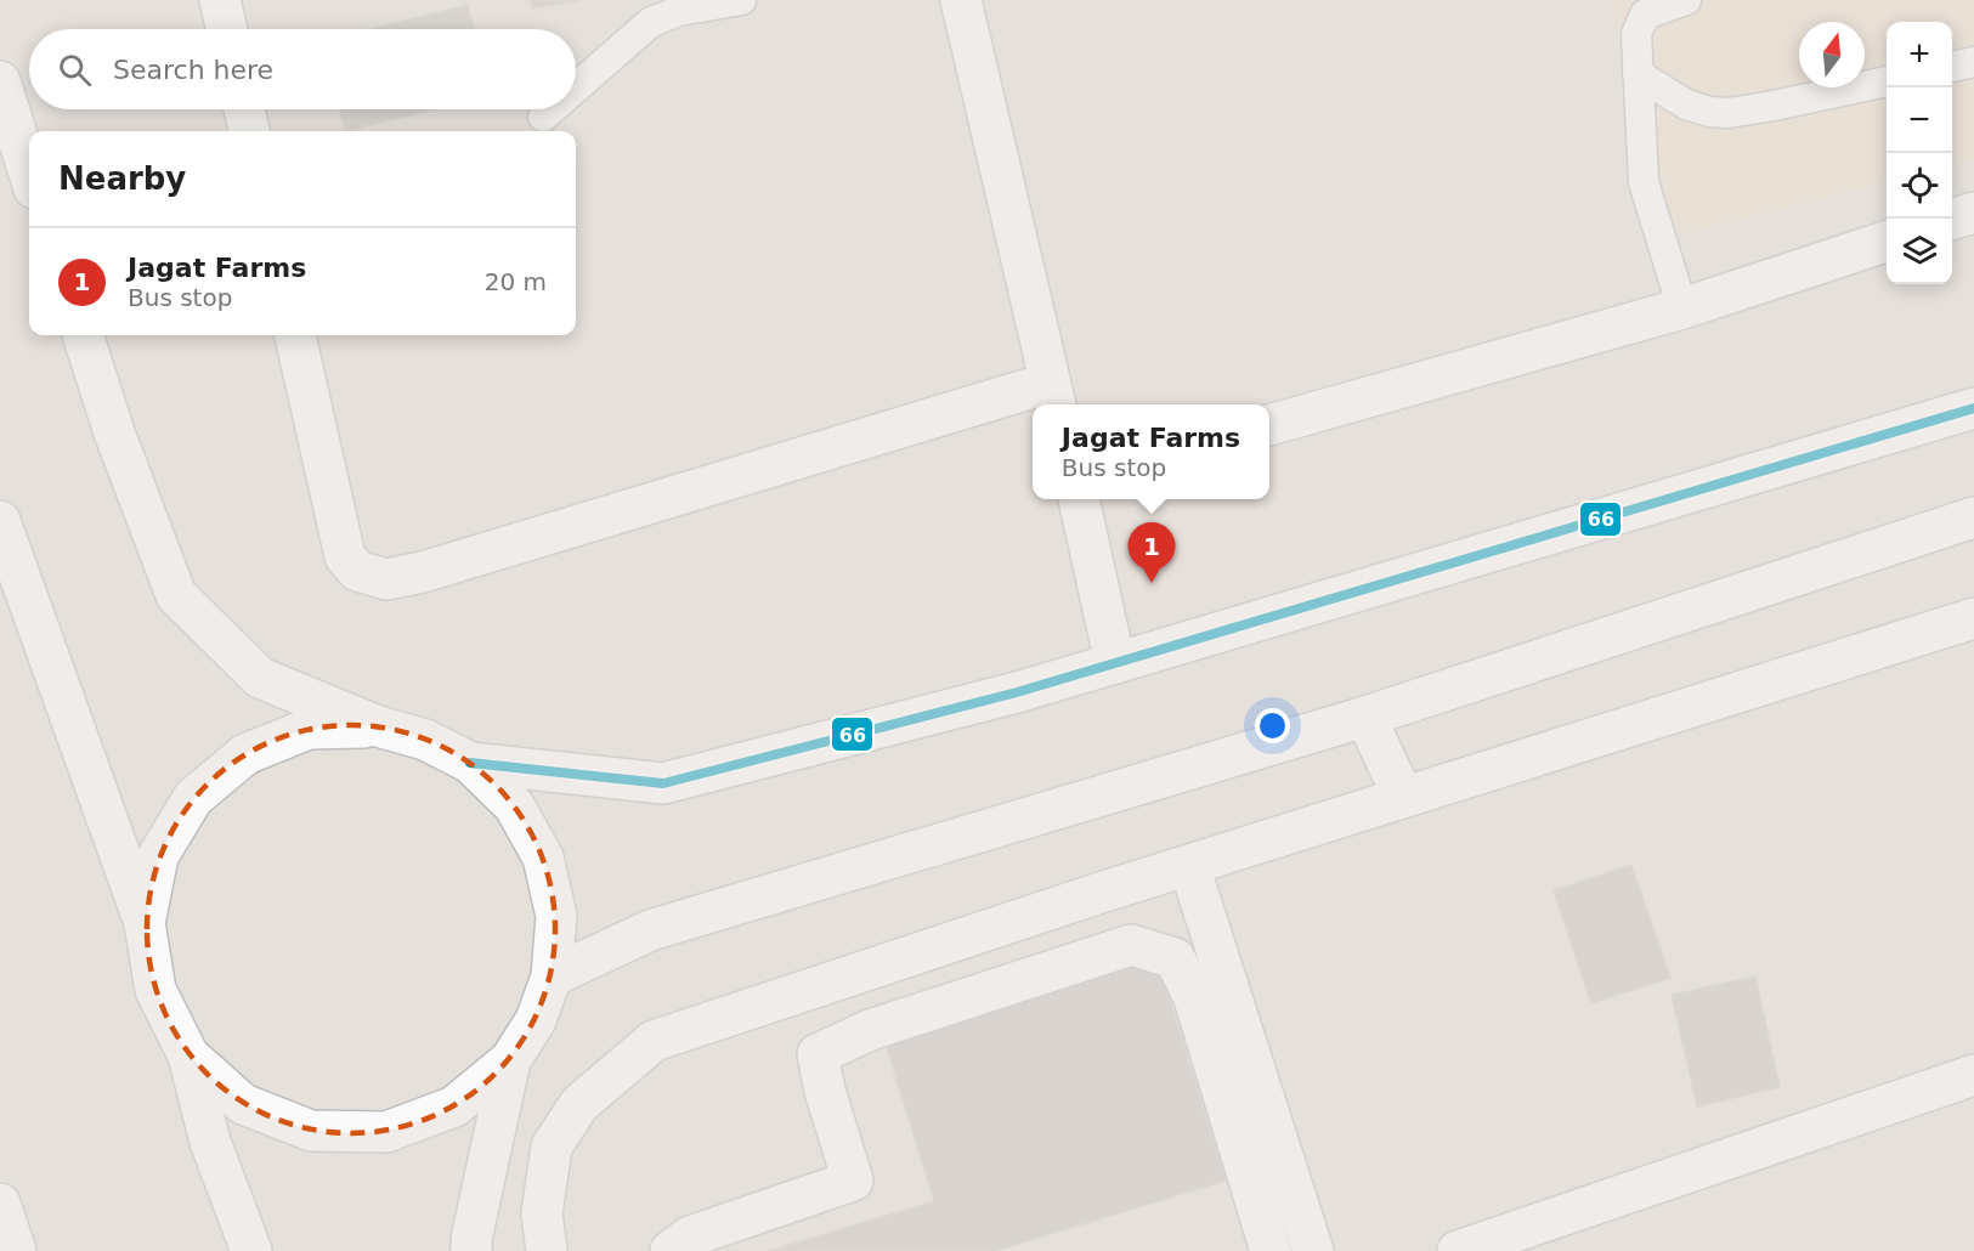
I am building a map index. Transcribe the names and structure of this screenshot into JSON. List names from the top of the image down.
{
  "lines": ["transit line 66"],
  "north": "top",
  "page": {
    "map_buttons": ["+", "−"],
    "search": "Search here",
    "heading": "Nearby",
    "list": [
      {
        "mark": "1",
        "name": "Jagat Farms",
        "note": "Bus stop",
        "value": "20 m"
      }
    ],
    "popup": ["Jagat Farms", "Bus stop"],
    "pins": "1"
  }
}
